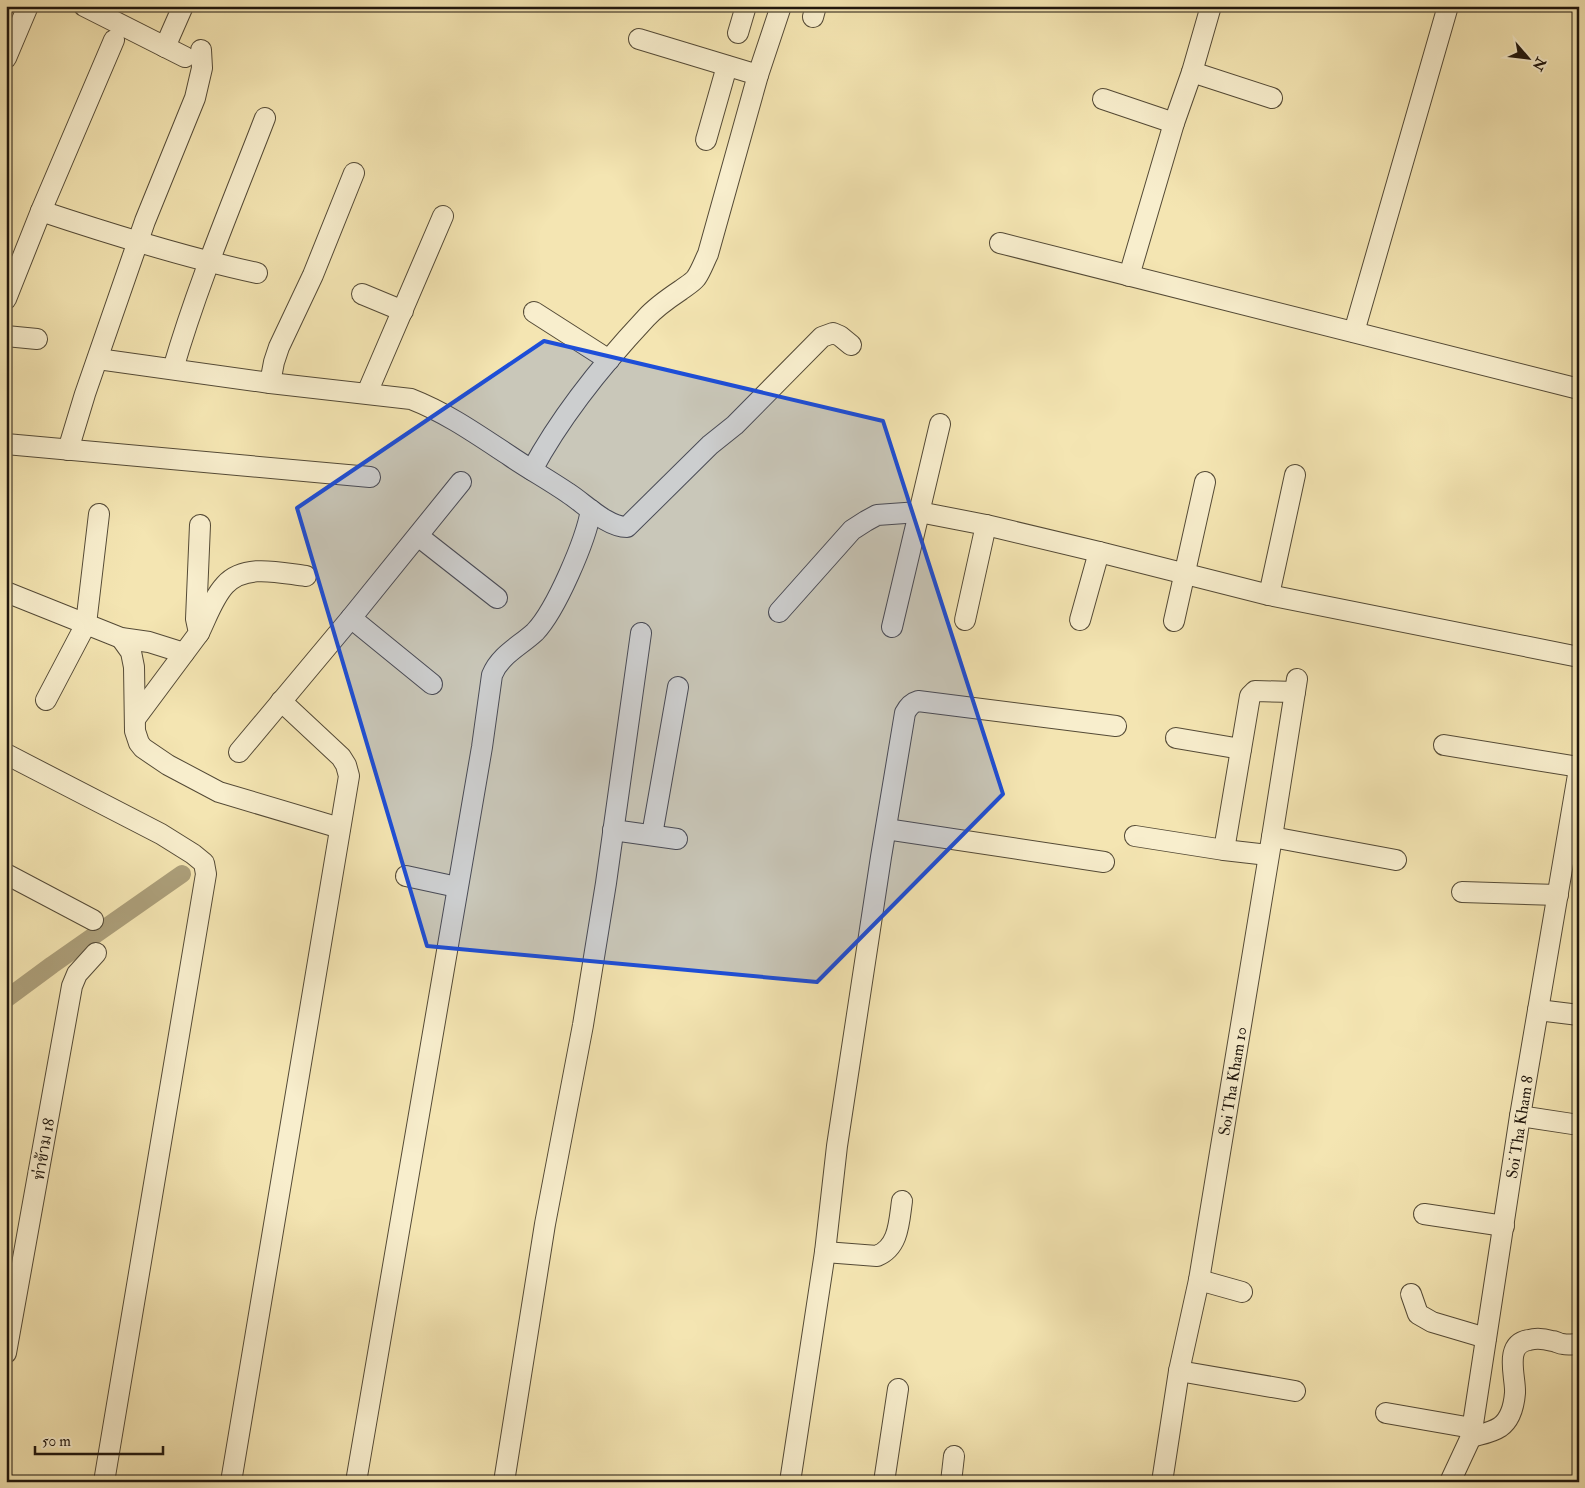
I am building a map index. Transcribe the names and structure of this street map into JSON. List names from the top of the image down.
{
  "streets": {
    "street": ["Soi Tha Kham 10", "Soi Tha Kham 8", "ท่าข้าม 18"]
  },
  "scale_bar": "50 m",
  "north": "bottom right"
}
